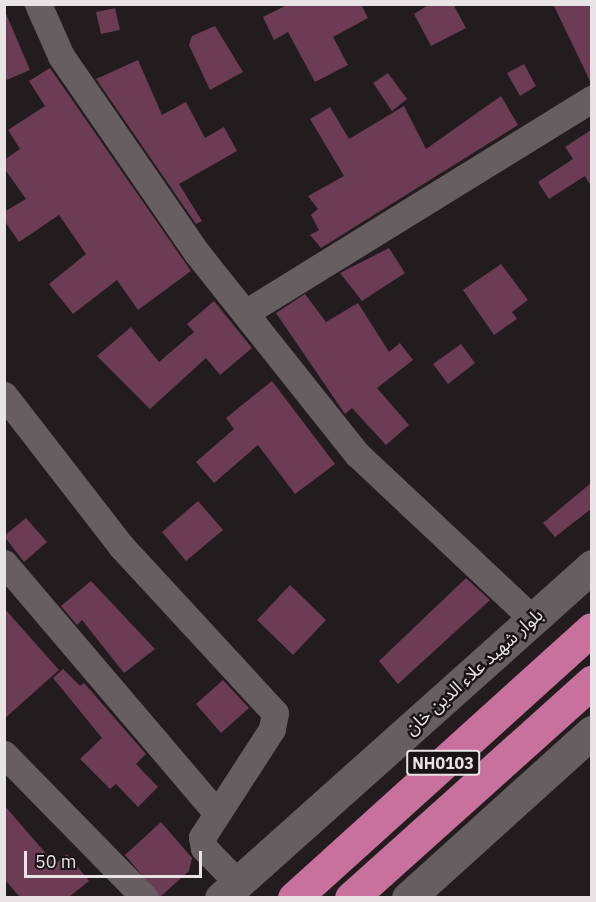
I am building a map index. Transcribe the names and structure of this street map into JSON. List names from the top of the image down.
{
  "streets": {
    "highway": ["NH0103"],
    "street": ["بلوار شهید علاء الدین خان"]
  },
  "scale_bar": "50 m"
}
